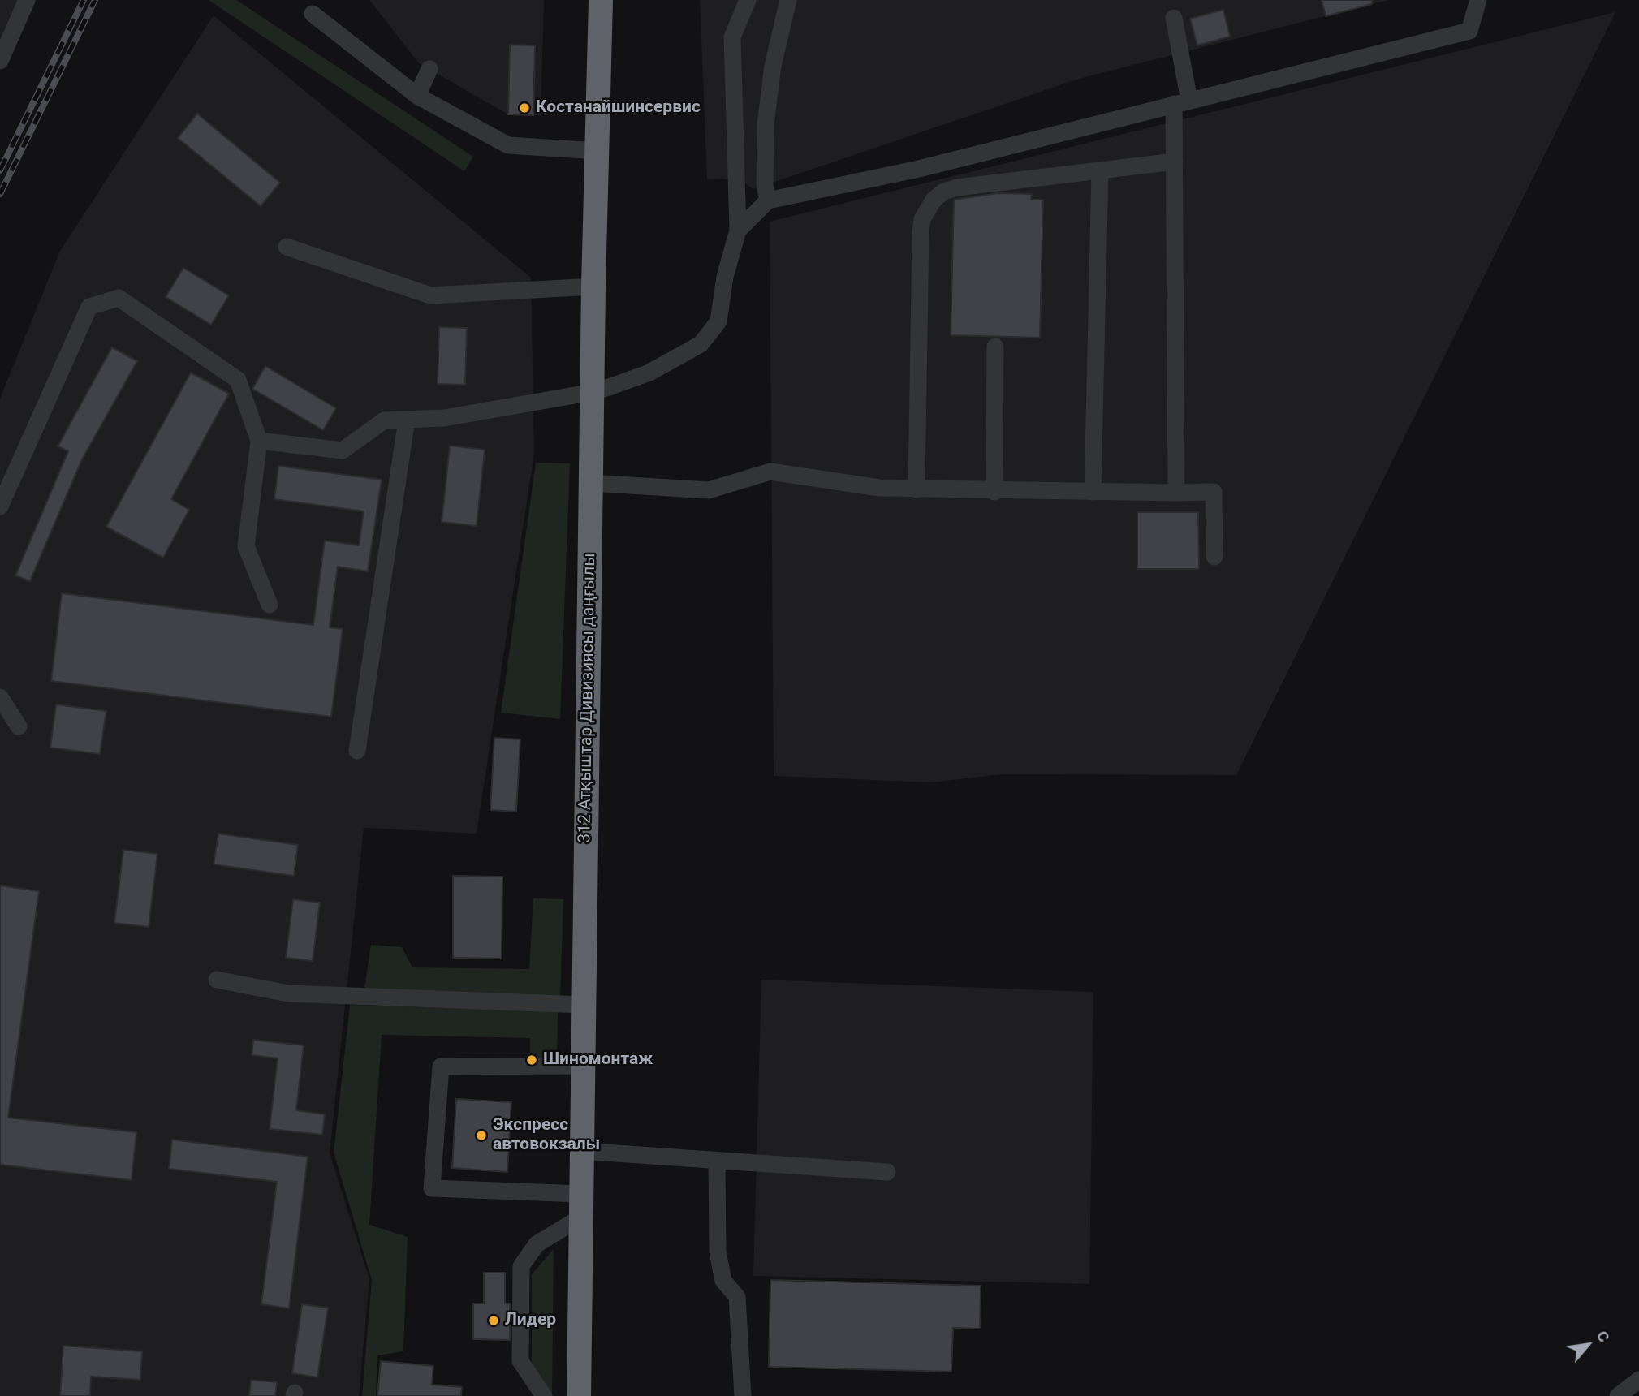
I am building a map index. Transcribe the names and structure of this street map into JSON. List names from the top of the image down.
{
  "streets": {
    "highway": ["312 Атқыштар Дивизиясы даңғылы"]
  },
  "places": [
    "Костанайшинсервис",
    "Шиномонтаж",
    "Экспресс автовокзалы",
    "Лидер"
  ],
  "north": "top right"
}
